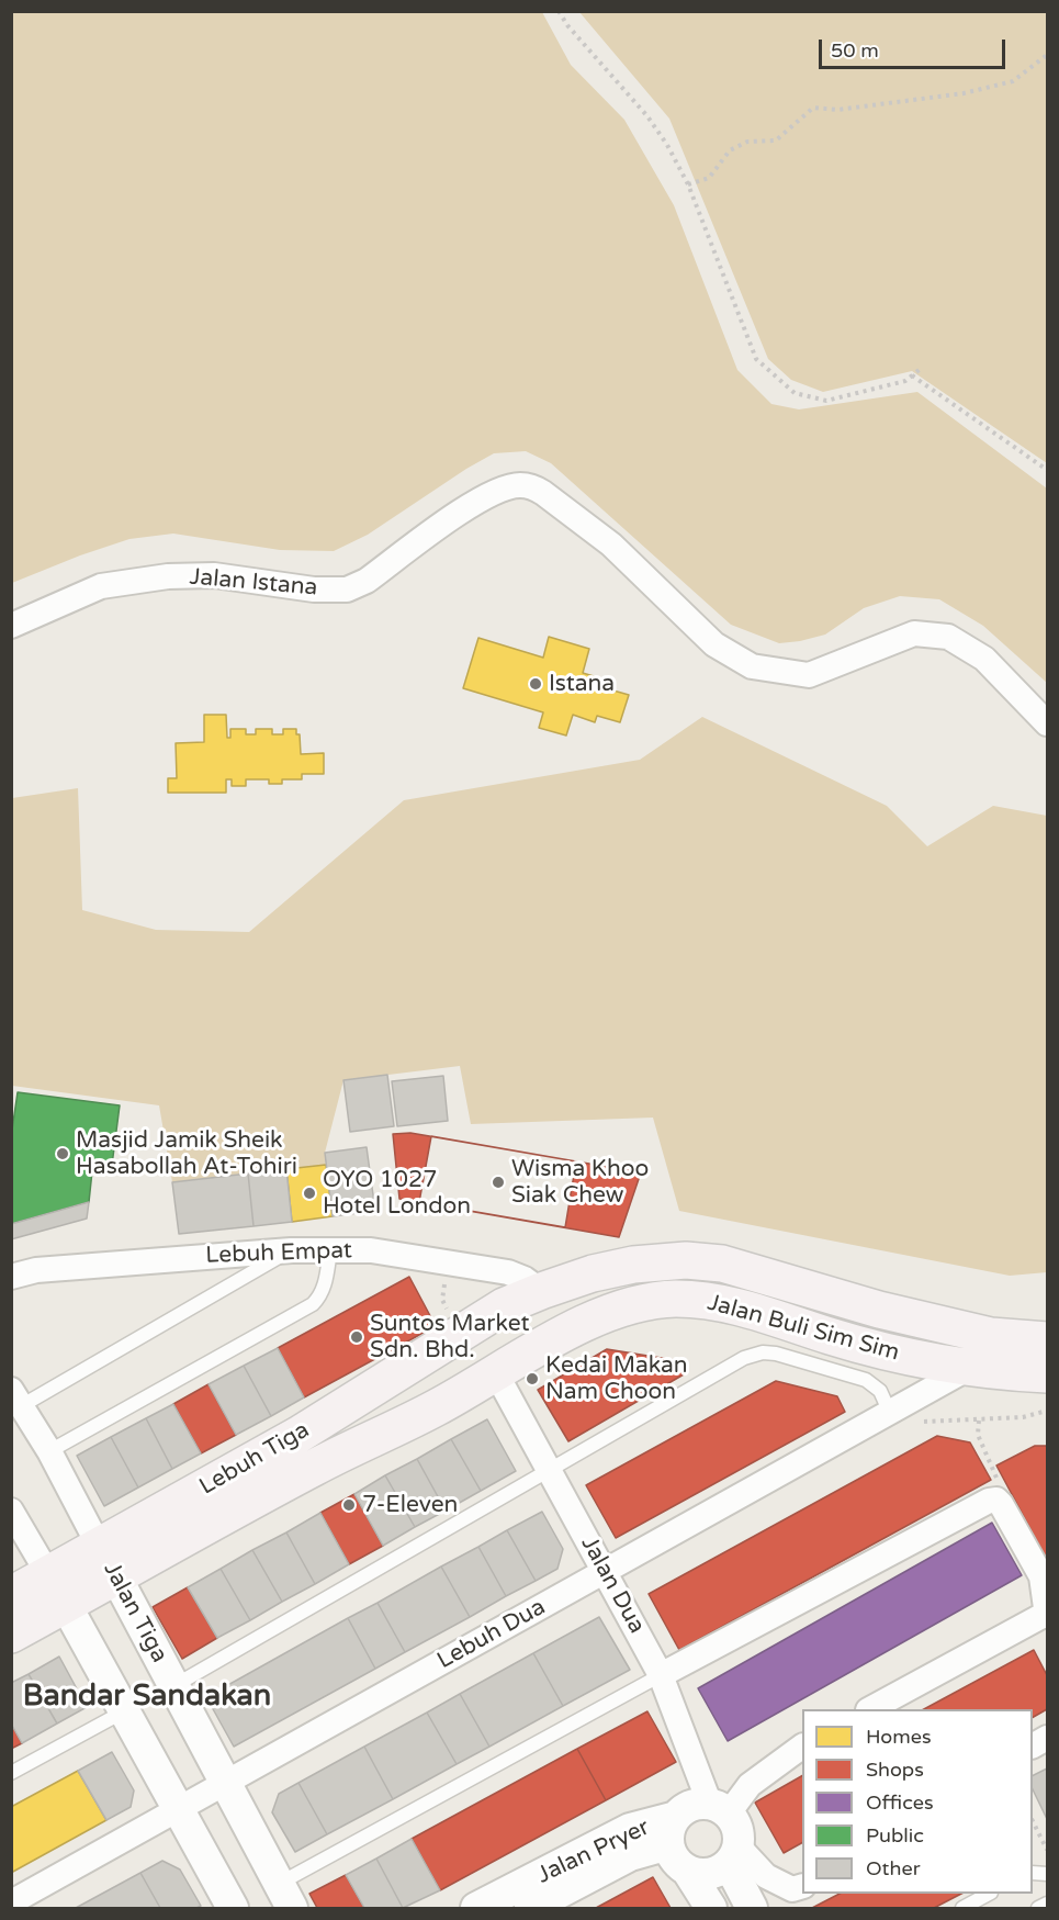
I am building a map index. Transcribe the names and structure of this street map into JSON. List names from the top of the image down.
{
  "streets": {
    "main road": ["Jalan Buli Sim Sim", "Lebuh Tiga"],
    "street": [
      "Jalan Istana",
      "Lebuh Empat",
      "Jalan Dua",
      "Jalan Tiga",
      "Lebuh Dua",
      "Jalan Pryer"
    ]
  },
  "crossings": [
    ["Lebuh Empat", "Jalan Buli Sim Sim"],
    ["Jalan Buli Sim Sim", "Lebuh Tiga"],
    ["Jalan Buli Sim Sim", "Jalan Dua"],
    ["Jalan Buli Sim Sim", "Lebuh Dua"],
    ["Lebuh Tiga", "Jalan Dua"],
    ["Lebuh Tiga", "Jalan Tiga"],
    ["Jalan Dua", "Lebuh Dua"],
    ["Jalan Dua", "Jalan Pryer"],
    ["Jalan Tiga", "Lebuh Dua"]
  ],
  "districts": ["Bandar Sandakan"],
  "places": [
    "Istana",
    "Masjid Jamik Sheik Hasabollah At-Tohiri",
    "Wisma Khoo Siak Chew",
    "OYO 1027 Hotel London",
    "Suntos Market Sdn. Bhd.",
    "Kedai Makan Nam Choon",
    "7-Eleven"
  ],
  "legend": [
    "Homes",
    "Shops",
    "Offices",
    "Public",
    "Other"
  ],
  "scale_bar": "50 m"
}
